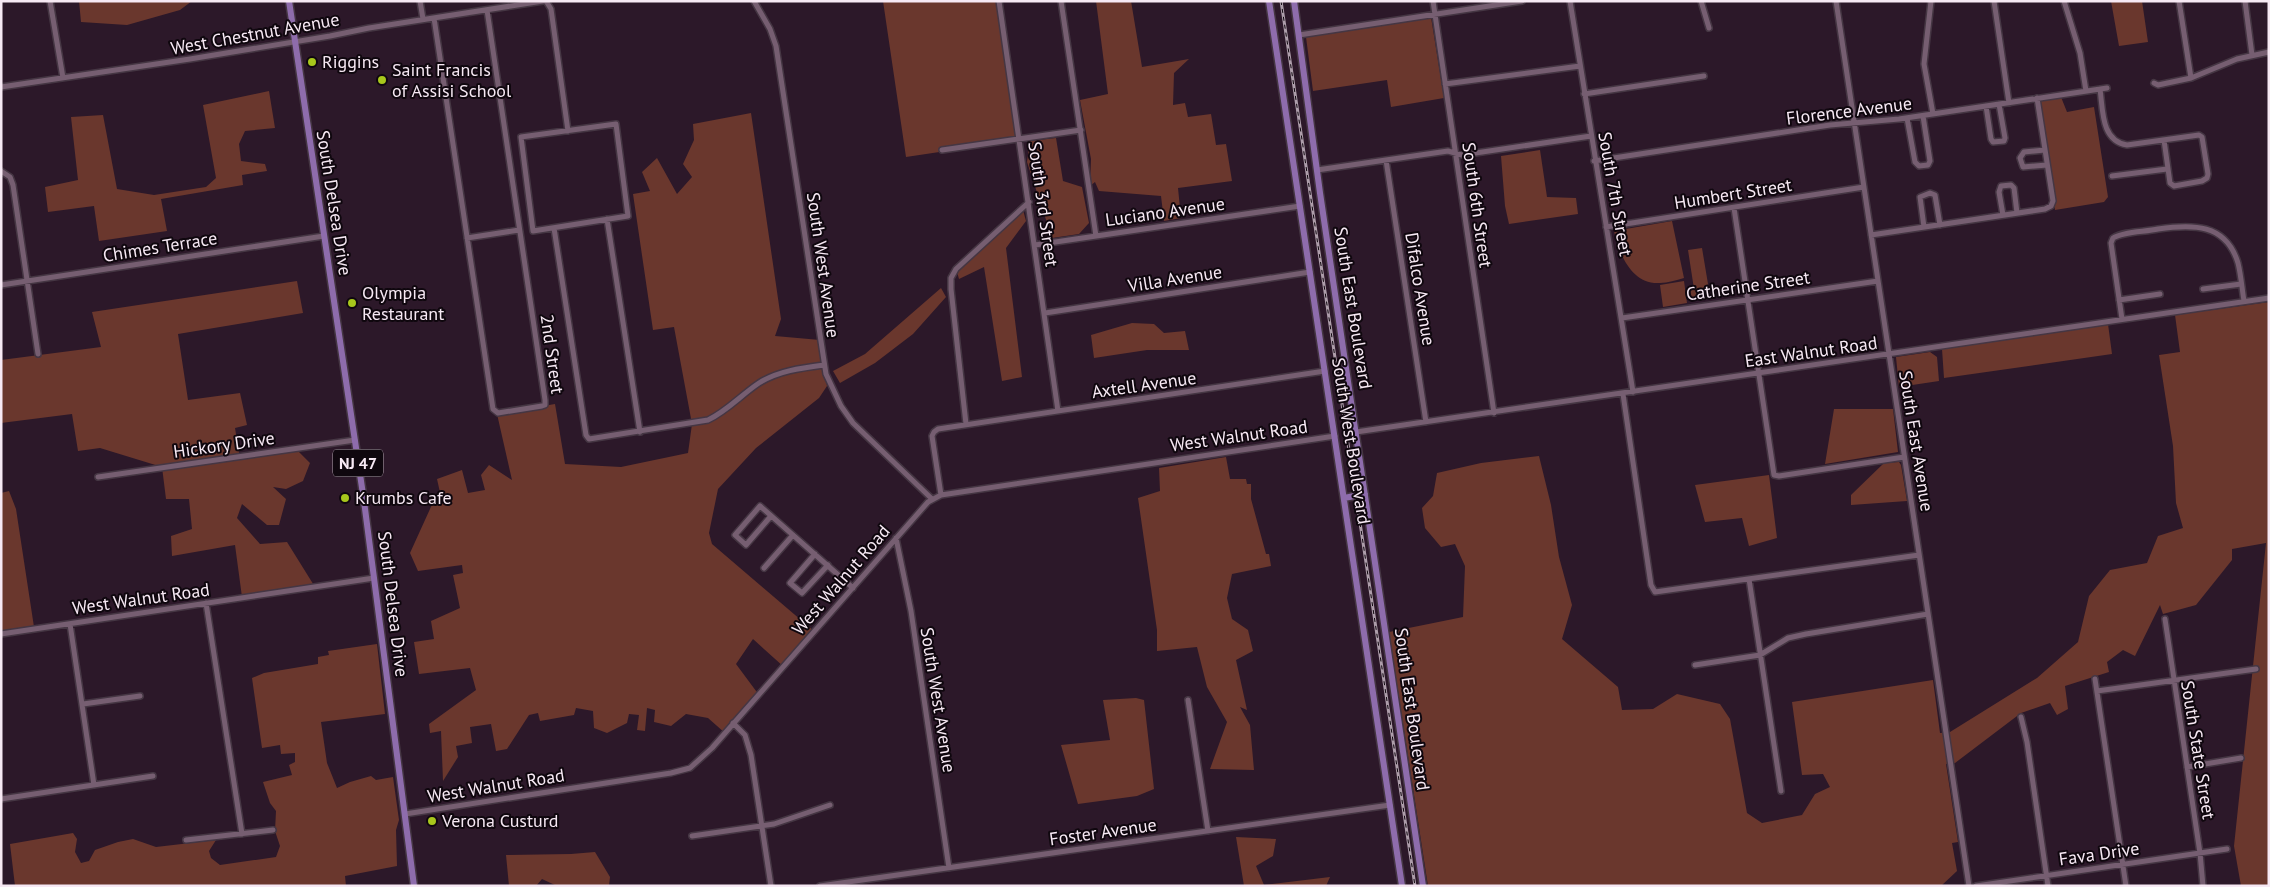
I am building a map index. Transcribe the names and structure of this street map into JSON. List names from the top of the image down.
{
  "streets": {
    "main road": [
      "South Delsea Drive",
      "South East Boulevard",
      "South West Boulevard",
      "NJ 47"
    ],
    "street": [
      "West Chestnut Avenue",
      "Florence Avenue",
      "South 7th Street",
      "Humbert Street",
      "South 3rd Street",
      "South 6th Street",
      "Luciano Avenue",
      "Chimes Terrace",
      "South West Avenue",
      "Villa Avenue",
      "Catherine Street",
      "Difalco Avenue",
      "East Walnut Road",
      "2nd Street",
      "Axtell Avenue",
      "West Walnut Road",
      "South East Avenue",
      "Hickory Drive",
      "South State Street",
      "Foster Avenue",
      "Fava Drive"
    ]
  },
  "crossings": [
    ["West Chestnut Avenue", "South Delsea Drive"],
    ["West Chestnut Avenue", "2nd Street"],
    ["Florence Avenue", "South 7th Street"],
    ["Florence Avenue", "South East Avenue"],
    ["South 7th Street", "Humbert Street"],
    ["South 7th Street", "Catherine Street"],
    ["South 7th Street", "East Walnut Road"],
    ["Humbert Street", "South East Avenue"],
    ["South Delsea Drive", "Chimes Terrace"],
    ["South Delsea Drive", "West Walnut Road"],
    ["South Delsea Drive", "Hickory Drive"],
    ["South 3rd Street", "Luciano Avenue"],
    ["South 3rd Street", "Villa Avenue"],
    ["South 3rd Street", "Axtell Avenue"],
    ["South 6th Street", "East Walnut Road"],
    ["Luciano Avenue", "South West Boulevard"],
    ["South West Avenue", "West Walnut Road"],
    ["South West Avenue", "Foster Avenue"],
    ["Villa Avenue", "South West Boulevard"],
    ["Catherine Street", "South East Avenue"],
    ["Difalco Avenue", "East Walnut Road"],
    ["South East Boulevard", "East Walnut Road"],
    ["East Walnut Road", "South East Avenue"],
    ["Axtell Avenue", "West Walnut Road"],
    ["Axtell Avenue", "South West Boulevard"],
    ["West Walnut Road", "South West Boulevard"],
    ["South West Boulevard", "Foster Avenue"],
    ["South State Street", "Fava Drive"]
  ],
  "places": [
    "Riggins",
    "Saint Francis of Assisi School",
    "Olympia Restaurant",
    "Krumbs Cafe",
    "Verona Custurd"
  ]
}
